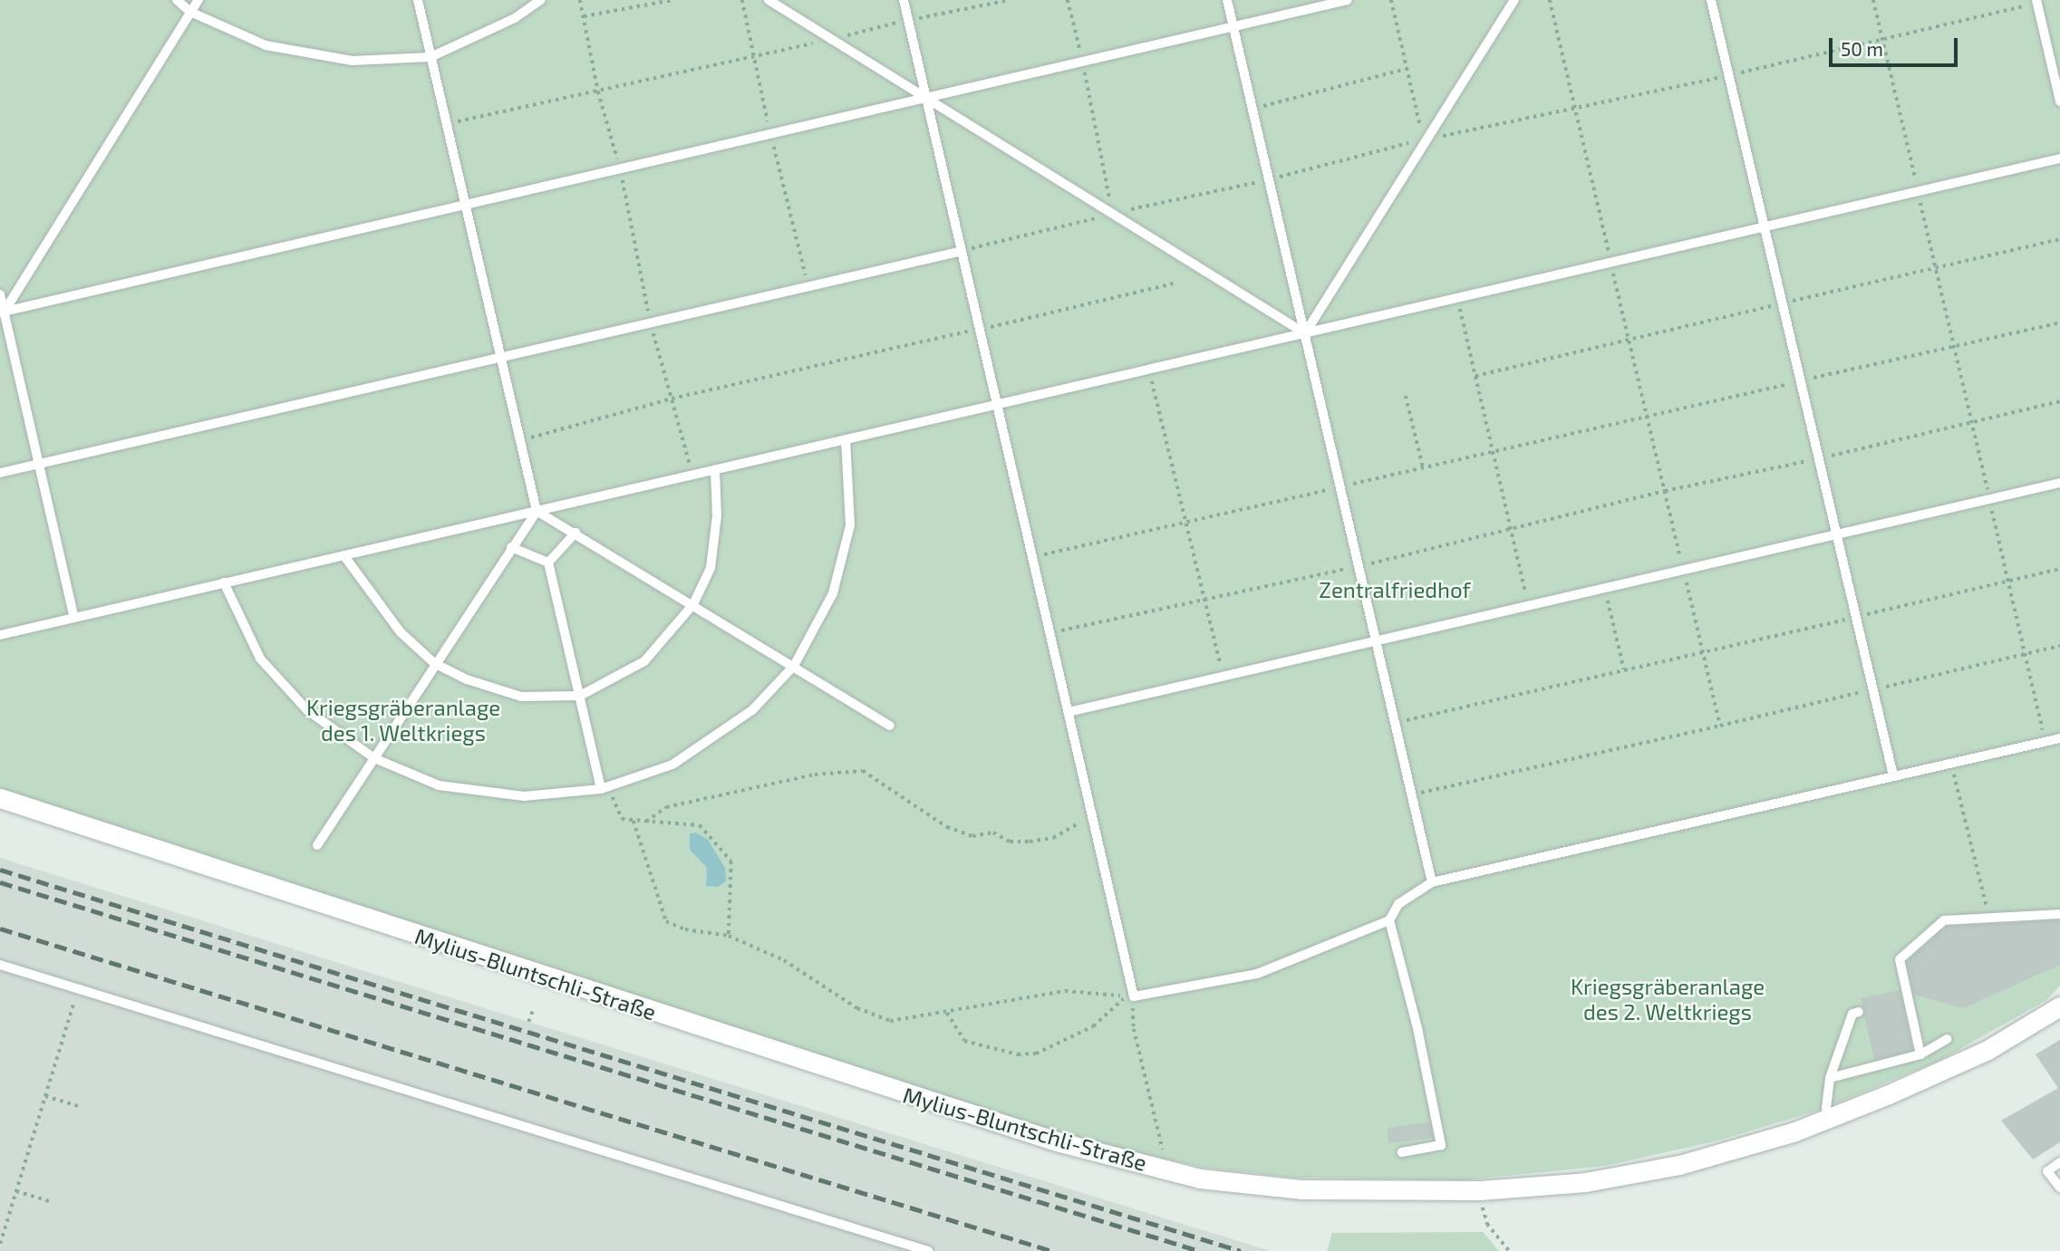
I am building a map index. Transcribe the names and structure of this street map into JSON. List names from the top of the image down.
{
  "streets": {
    "street": ["Mylius-Bluntschli-Straße"]
  },
  "parks": ["Zentralfriedhof", "Kriegsgräberanlage des 1. Weltkriegs", "Kriegsgräberanlage des 2. Weltkriegs"],
  "scale_bar": "50 m"
}
